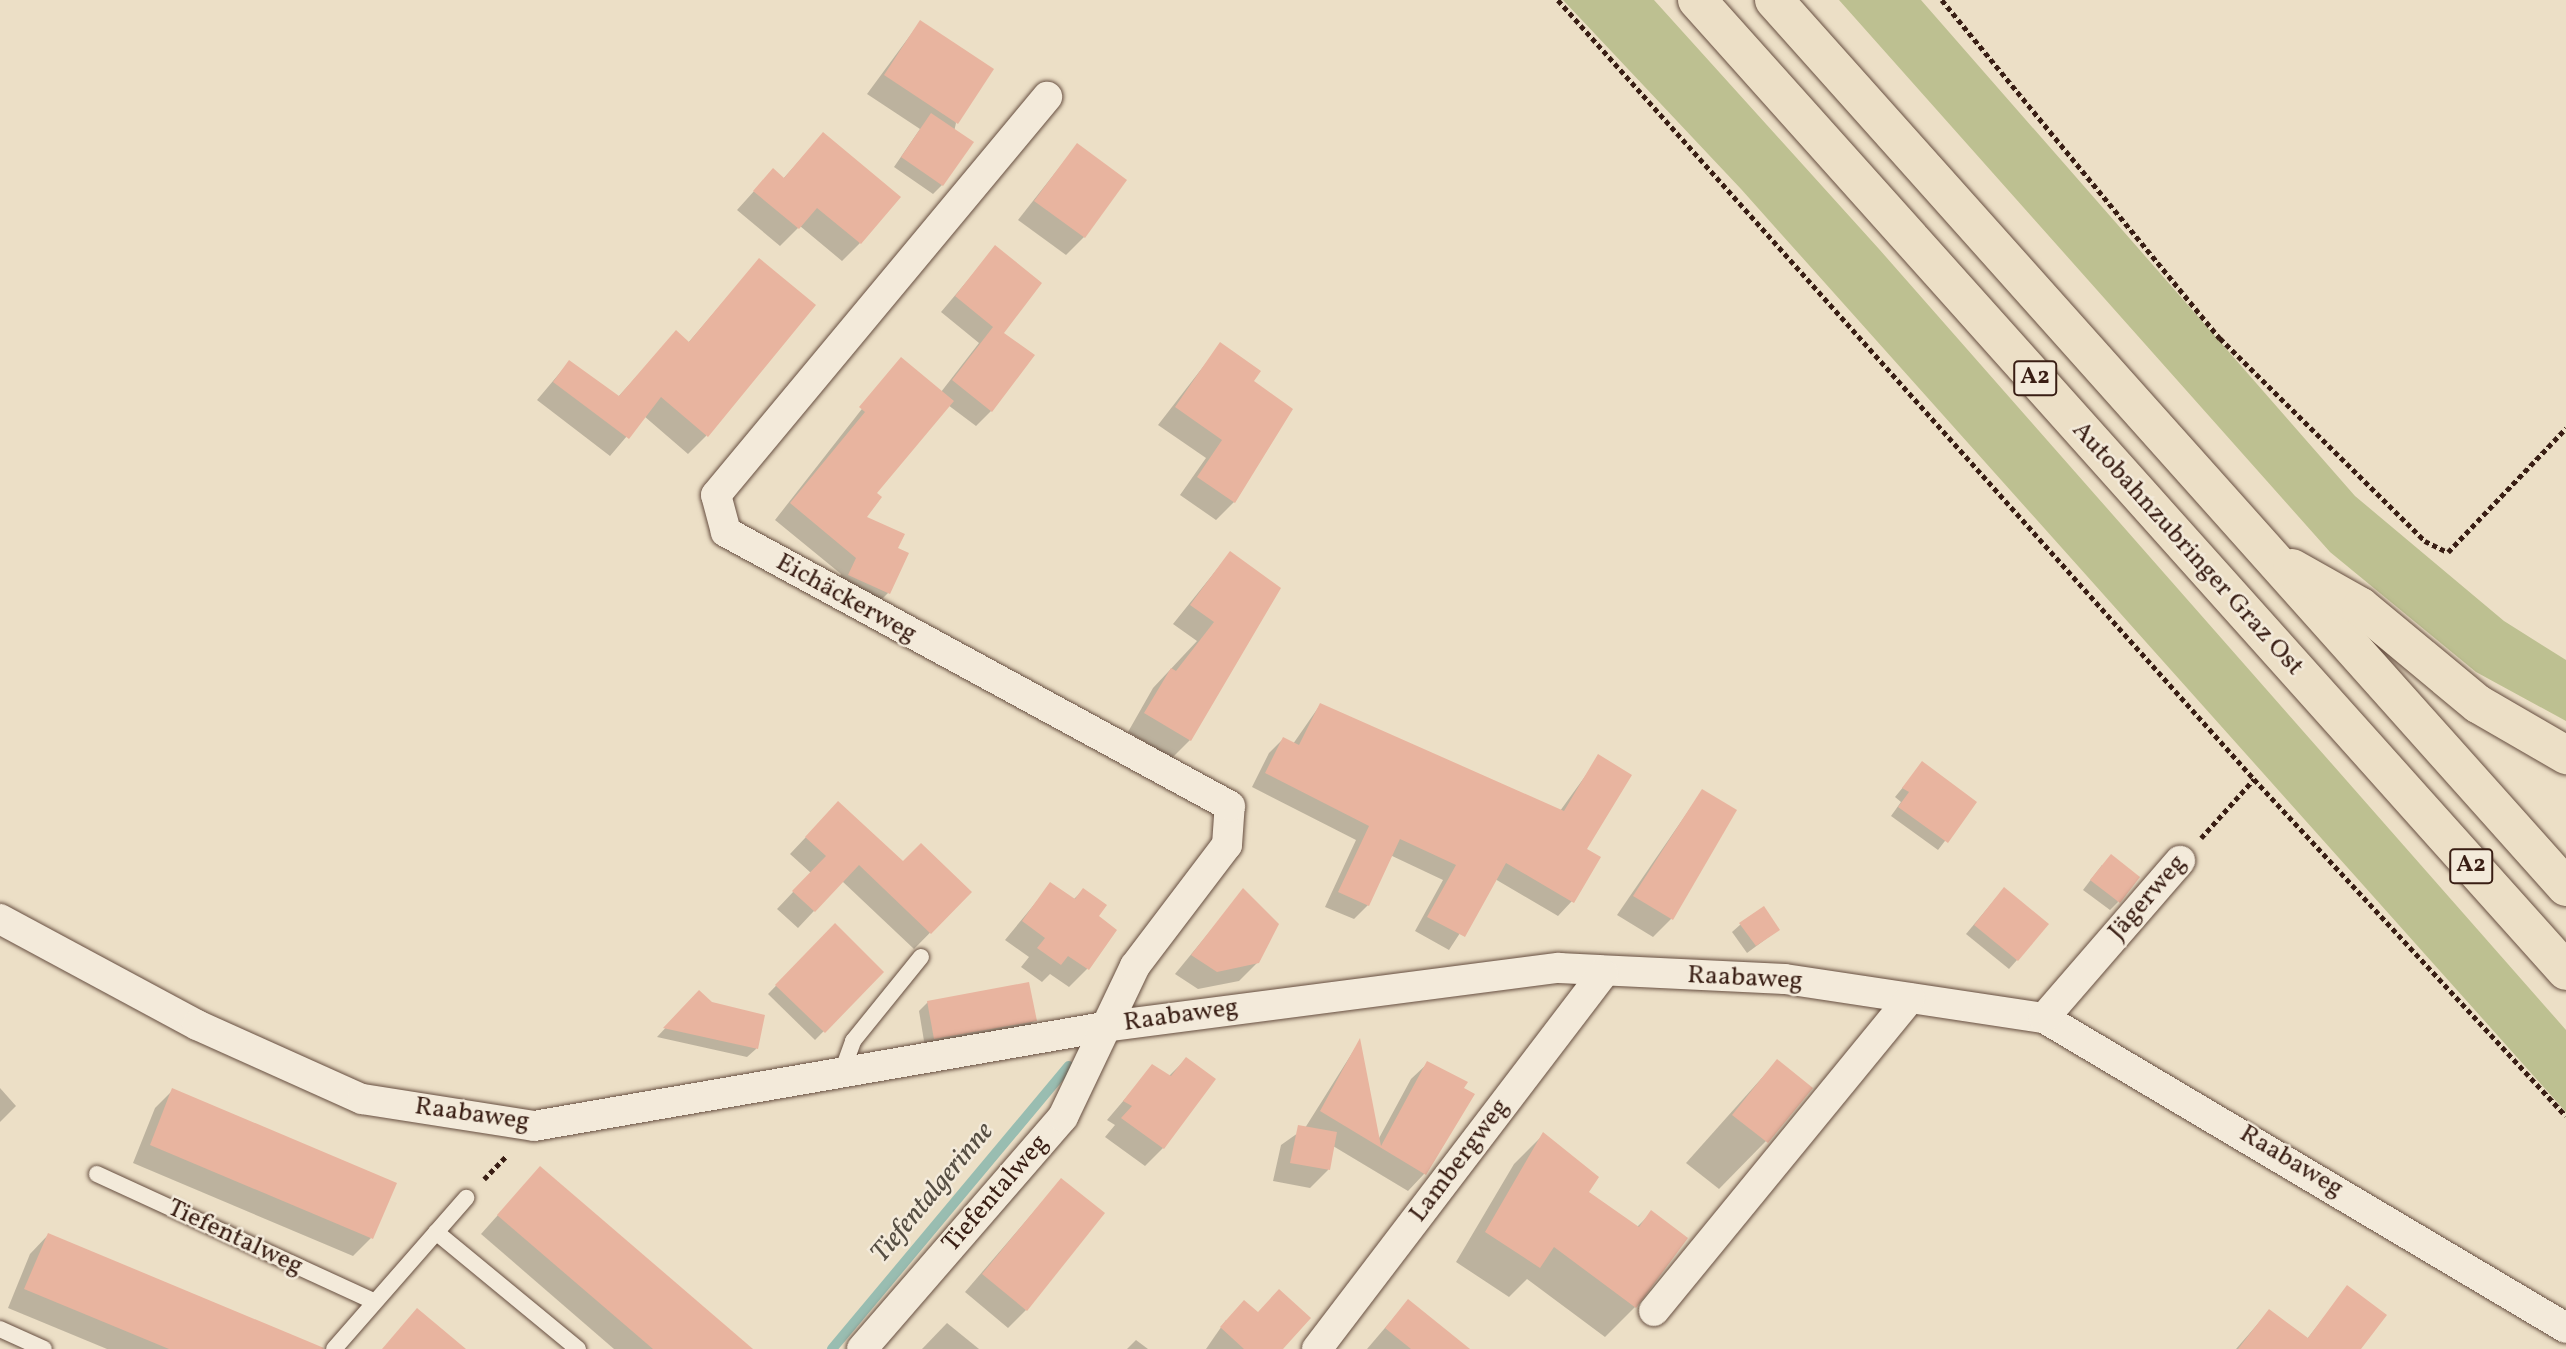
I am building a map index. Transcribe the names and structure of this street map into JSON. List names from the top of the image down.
{
  "streets": {
    "highway": ["A2", "Autobahnzubringer Graz Ost"],
    "street": [
      "Eichäckerweg",
      "Jägerweg",
      "Raabaweg",
      "Lambergweg",
      "Tiefentalweg"
    ]
  },
  "crossings": [
    ["Eichäckerweg", "Raabaweg"],
    ["Eichäckerweg", "Tiefentalweg"],
    ["Jägerweg", "Raabaweg"],
    ["Raabaweg", "Lambergweg"],
    ["Raabaweg", "Tiefentalweg"]
  ],
  "water": ["Tiefentalgerinne"]
}
